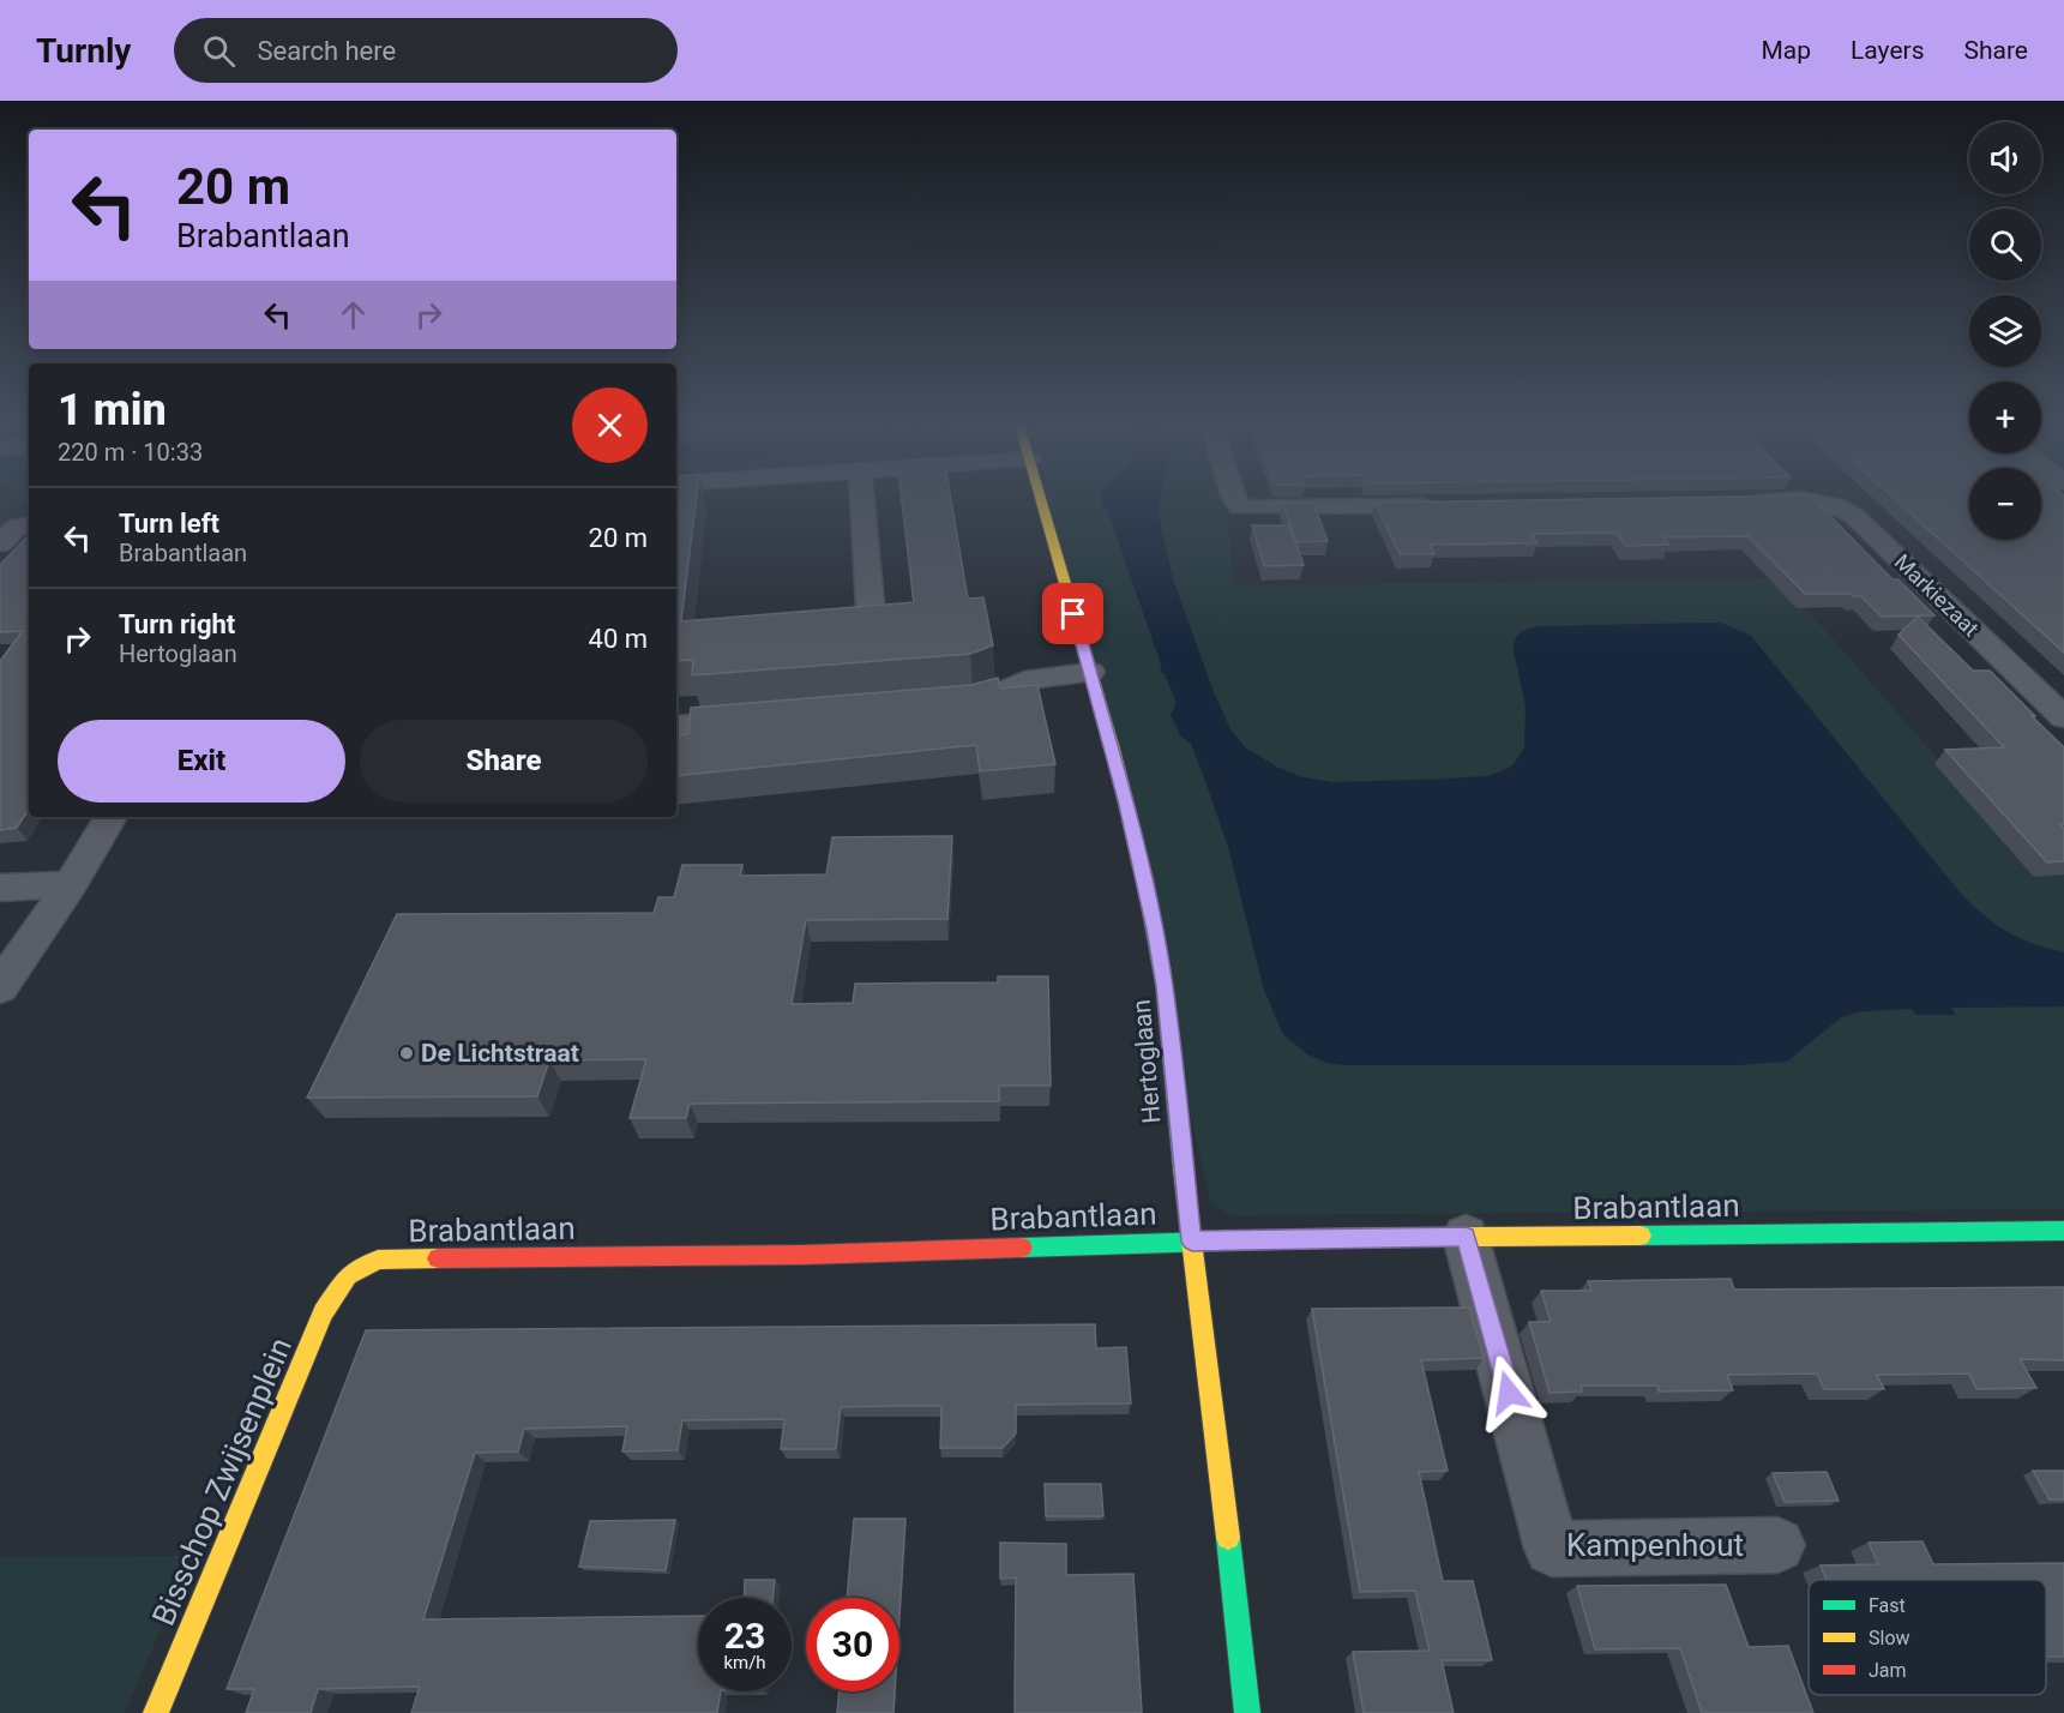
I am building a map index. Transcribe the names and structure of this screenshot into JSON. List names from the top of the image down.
{
  "streets": {
    "street": [
      "Markiezaat",
      "Hertoglaan",
      "Brabantlaan",
      "Bisschop Zwijsenplein",
      "Kampenhout"
    ]
  },
  "crossings": [
    ["Hertoglaan", "Brabantlaan"],
    ["Brabantlaan", "Bisschop Zwijsenplein"],
    ["Brabantlaan", "Kampenhout"]
  ],
  "places": ["De Lichtstraat"],
  "legend": ["Fast", "Slow", "Jam"],
  "page": {
    "header": "Turnly",
    "search": "Search here",
    "nav": ["Map", "Layers", "Share"],
    "map_buttons": ["+", "−"],
    "turn": ["20 m", "Brabantlaan"],
    "heading": ["1 min", "220 m · 10:33"],
    "list": [
      {
        "name": "Turn left",
        "note": "Brabantlaan",
        "value": "20 m"
      },
      {
        "name": "Turn right",
        "note": "Hertoglaan",
        "value": "40 m"
      }
    ],
    "buttons": ["Exit", "Share"],
    "speed": "23 km/h",
    "limit": "30"
  }
}
